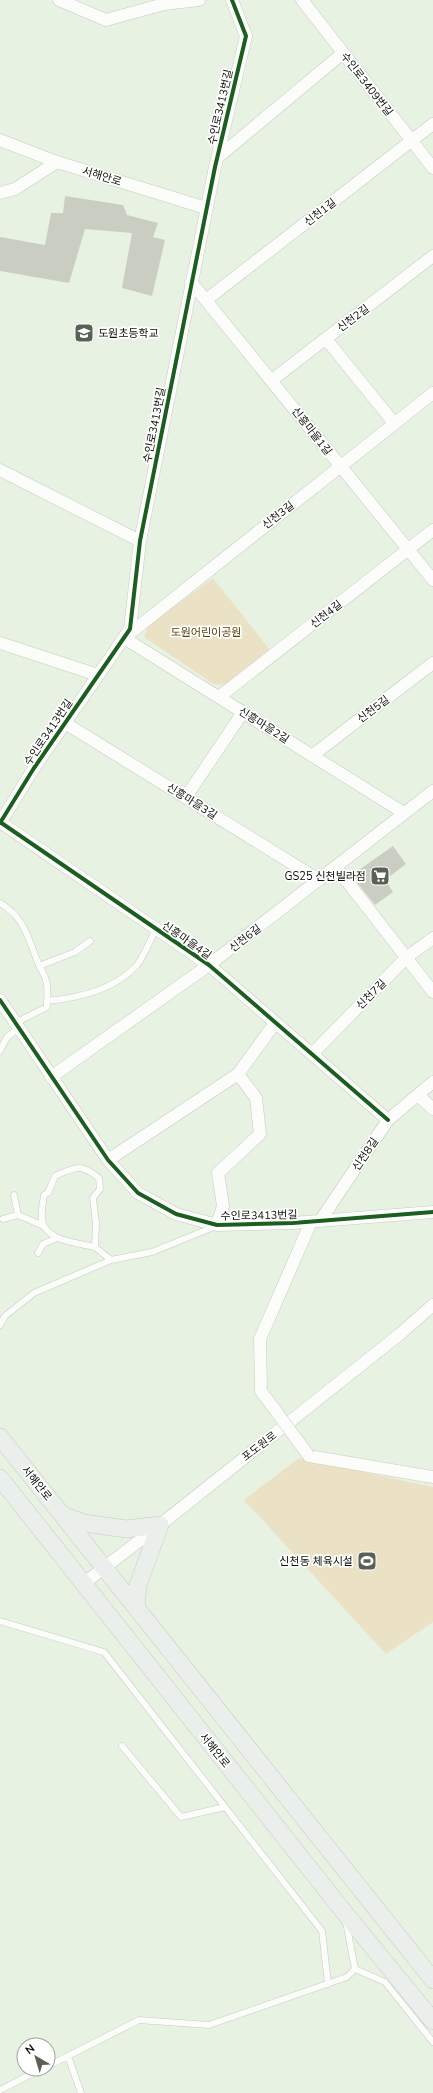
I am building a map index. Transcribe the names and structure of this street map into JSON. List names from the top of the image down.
{
  "streets": {
    "main road": ["서해안로"],
    "street": [
      "수인로3409번길",
      "수인로3413번길",
      "신천1길",
      "신천2길",
      "신흥마을1길",
      "신천3길",
      "신천4길",
      "신천5길",
      "신흥마을2길",
      "신흥마을3길",
      "신천6길",
      "신흥마을4길",
      "신천7길",
      "신천8길",
      "포도원로"
    ]
  },
  "crossings": [
    ["수인로3409번길", "수인로3413번길"],
    ["수인로3409번길", "신천1길"],
    ["수인로3413번길", "서해안로"],
    ["수인로3413번길", "신흥마을1길"],
    ["수인로3413번길", "신천3길"],
    ["수인로3413번길", "신흥마을2길"],
    ["수인로3413번길", "신흥마을3길"],
    ["수인로3413번길", "신천6길"],
    ["수인로3413번길", "신흥마을4길"],
    ["수인로3413번길", "신천8길"],
    ["서해안로", "포도원로"],
    ["신천1길", "신흥마을1길"],
    ["신천2길", "신흥마을1길"],
    ["신흥마을1길", "신천3길"],
    ["신흥마을1길", "신천4길"],
    ["신천3길", "신흥마을2길"],
    ["신천4길", "신흥마을2길"],
    ["신천5길", "신흥마을2길"],
    ["신흥마을2길", "신천6길"],
    ["신흥마을3길", "신천6길"],
    ["신천6길", "신흥마을4길"],
    ["신흥마을4길", "신천7길"],
    ["신흥마을4길", "신천8길"]
  ],
  "parks": ["도원어린이공원"],
  "places": {
    "school or university": ["도원초등학교"],
    "supermarket": ["GS25 신천빌라점"],
    "sports": ["신천동 체육시설"]
  },
  "north": "top left"
}
